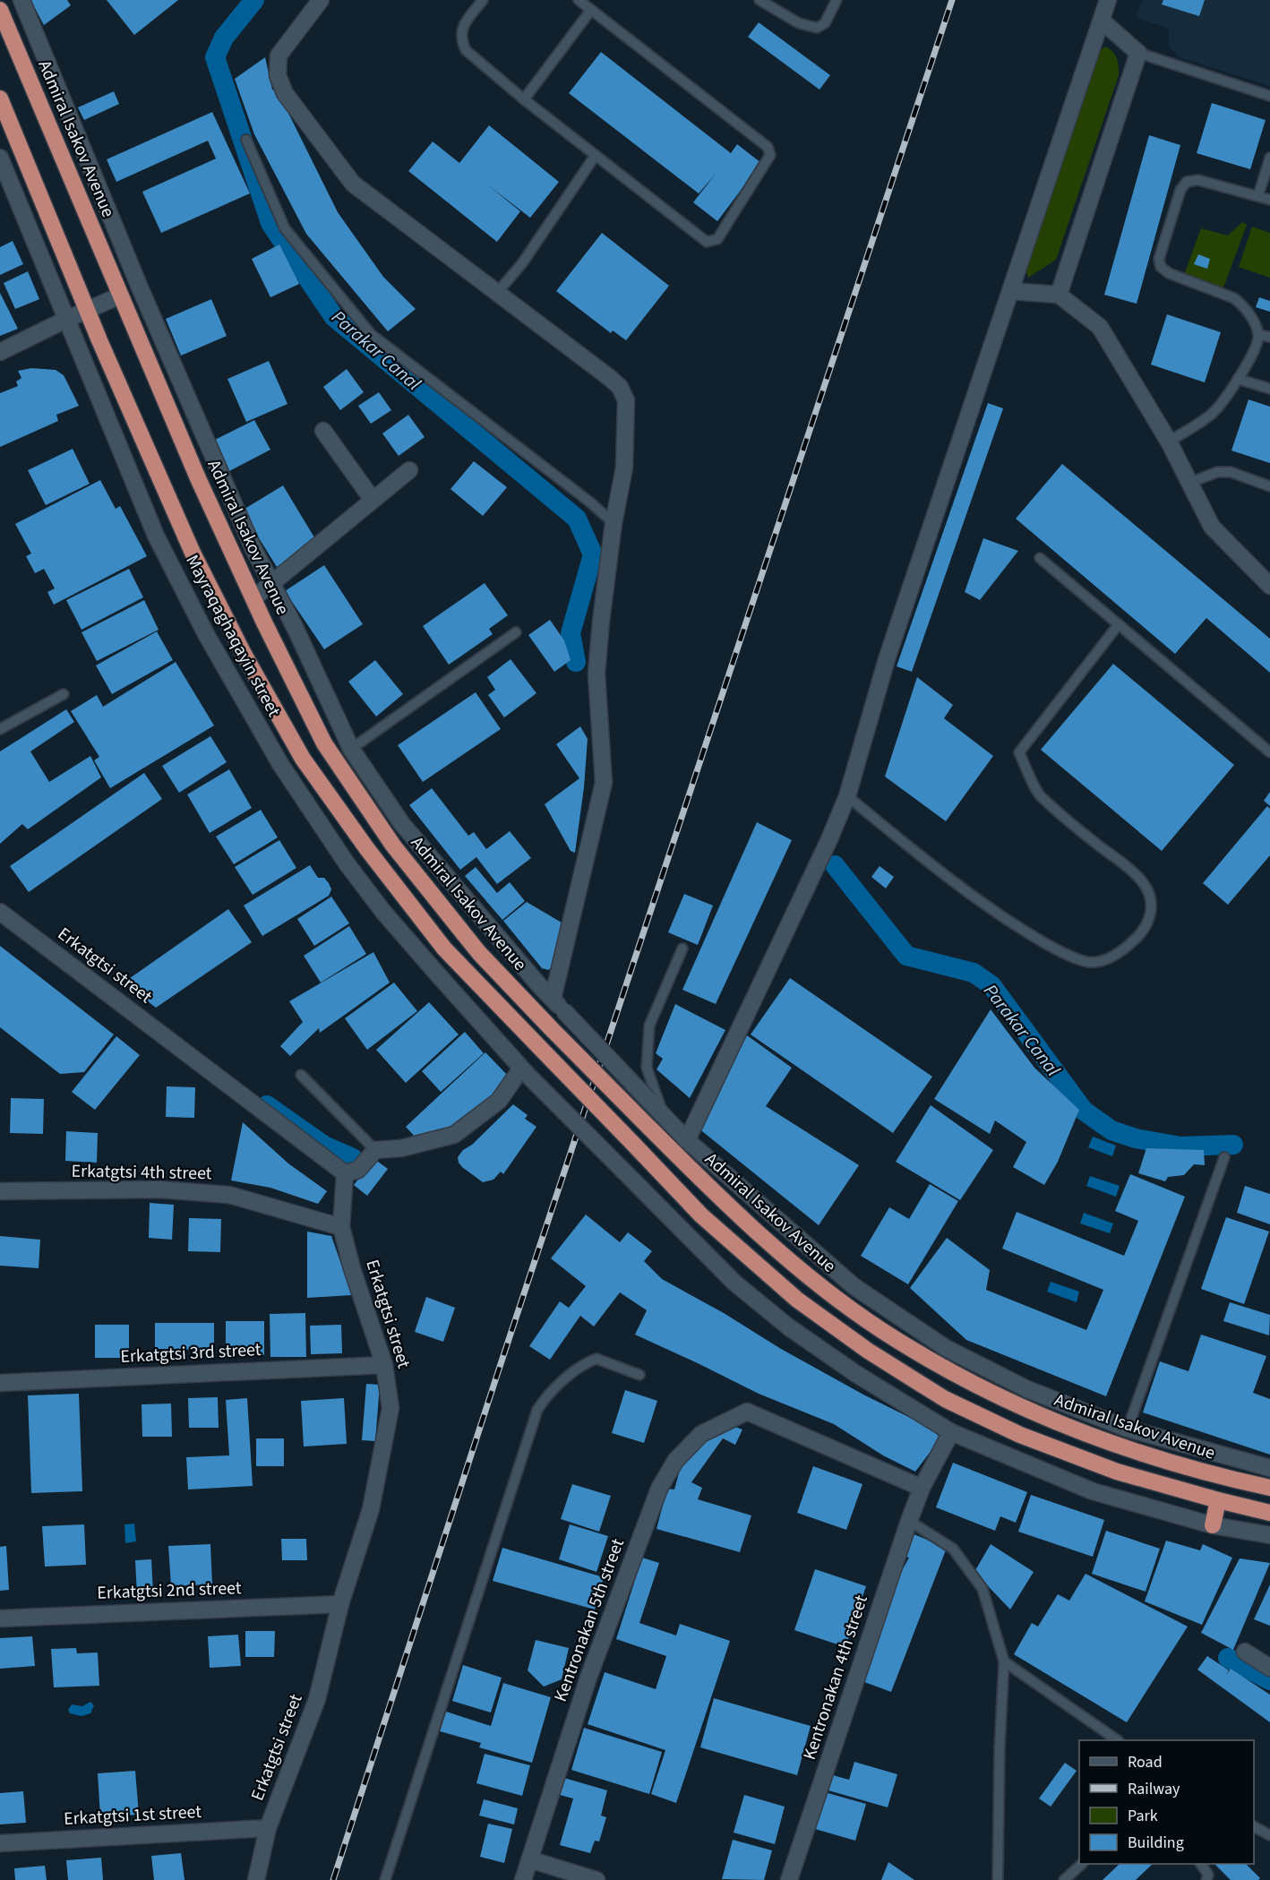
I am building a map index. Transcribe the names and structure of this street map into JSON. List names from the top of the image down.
{
  "streets": {
    "highway": ["Admiral Isakov Avenue"],
    "street": [
      "Mayraqaghaqayin street",
      "Erkatgtsi street",
      "Erkatgtsi 4th street",
      "Erkatgtsi 3rd street",
      "Erkatgtsi 2nd street",
      "Kentronakan 5th street",
      "Kentronakan 4th street",
      "Erkatgtsi 1st street"
    ]
  },
  "crossings": [
    ["Mayraqaghaqayin street", "Kentronakan 4th street"],
    ["Erkatgtsi street", "Erkatgtsi 4th street"],
    ["Erkatgtsi street", "Erkatgtsi 3rd street"],
    ["Erkatgtsi street", "Erkatgtsi 2nd street"],
    ["Erkatgtsi street", "Erkatgtsi 1st street"],
    ["Kentronakan 5th street", "Kentronakan 4th street"]
  ],
  "water": ["Parakar Canal"],
  "legend": [
    "Road",
    "Railway",
    "Park",
    "Building"
  ]
}
